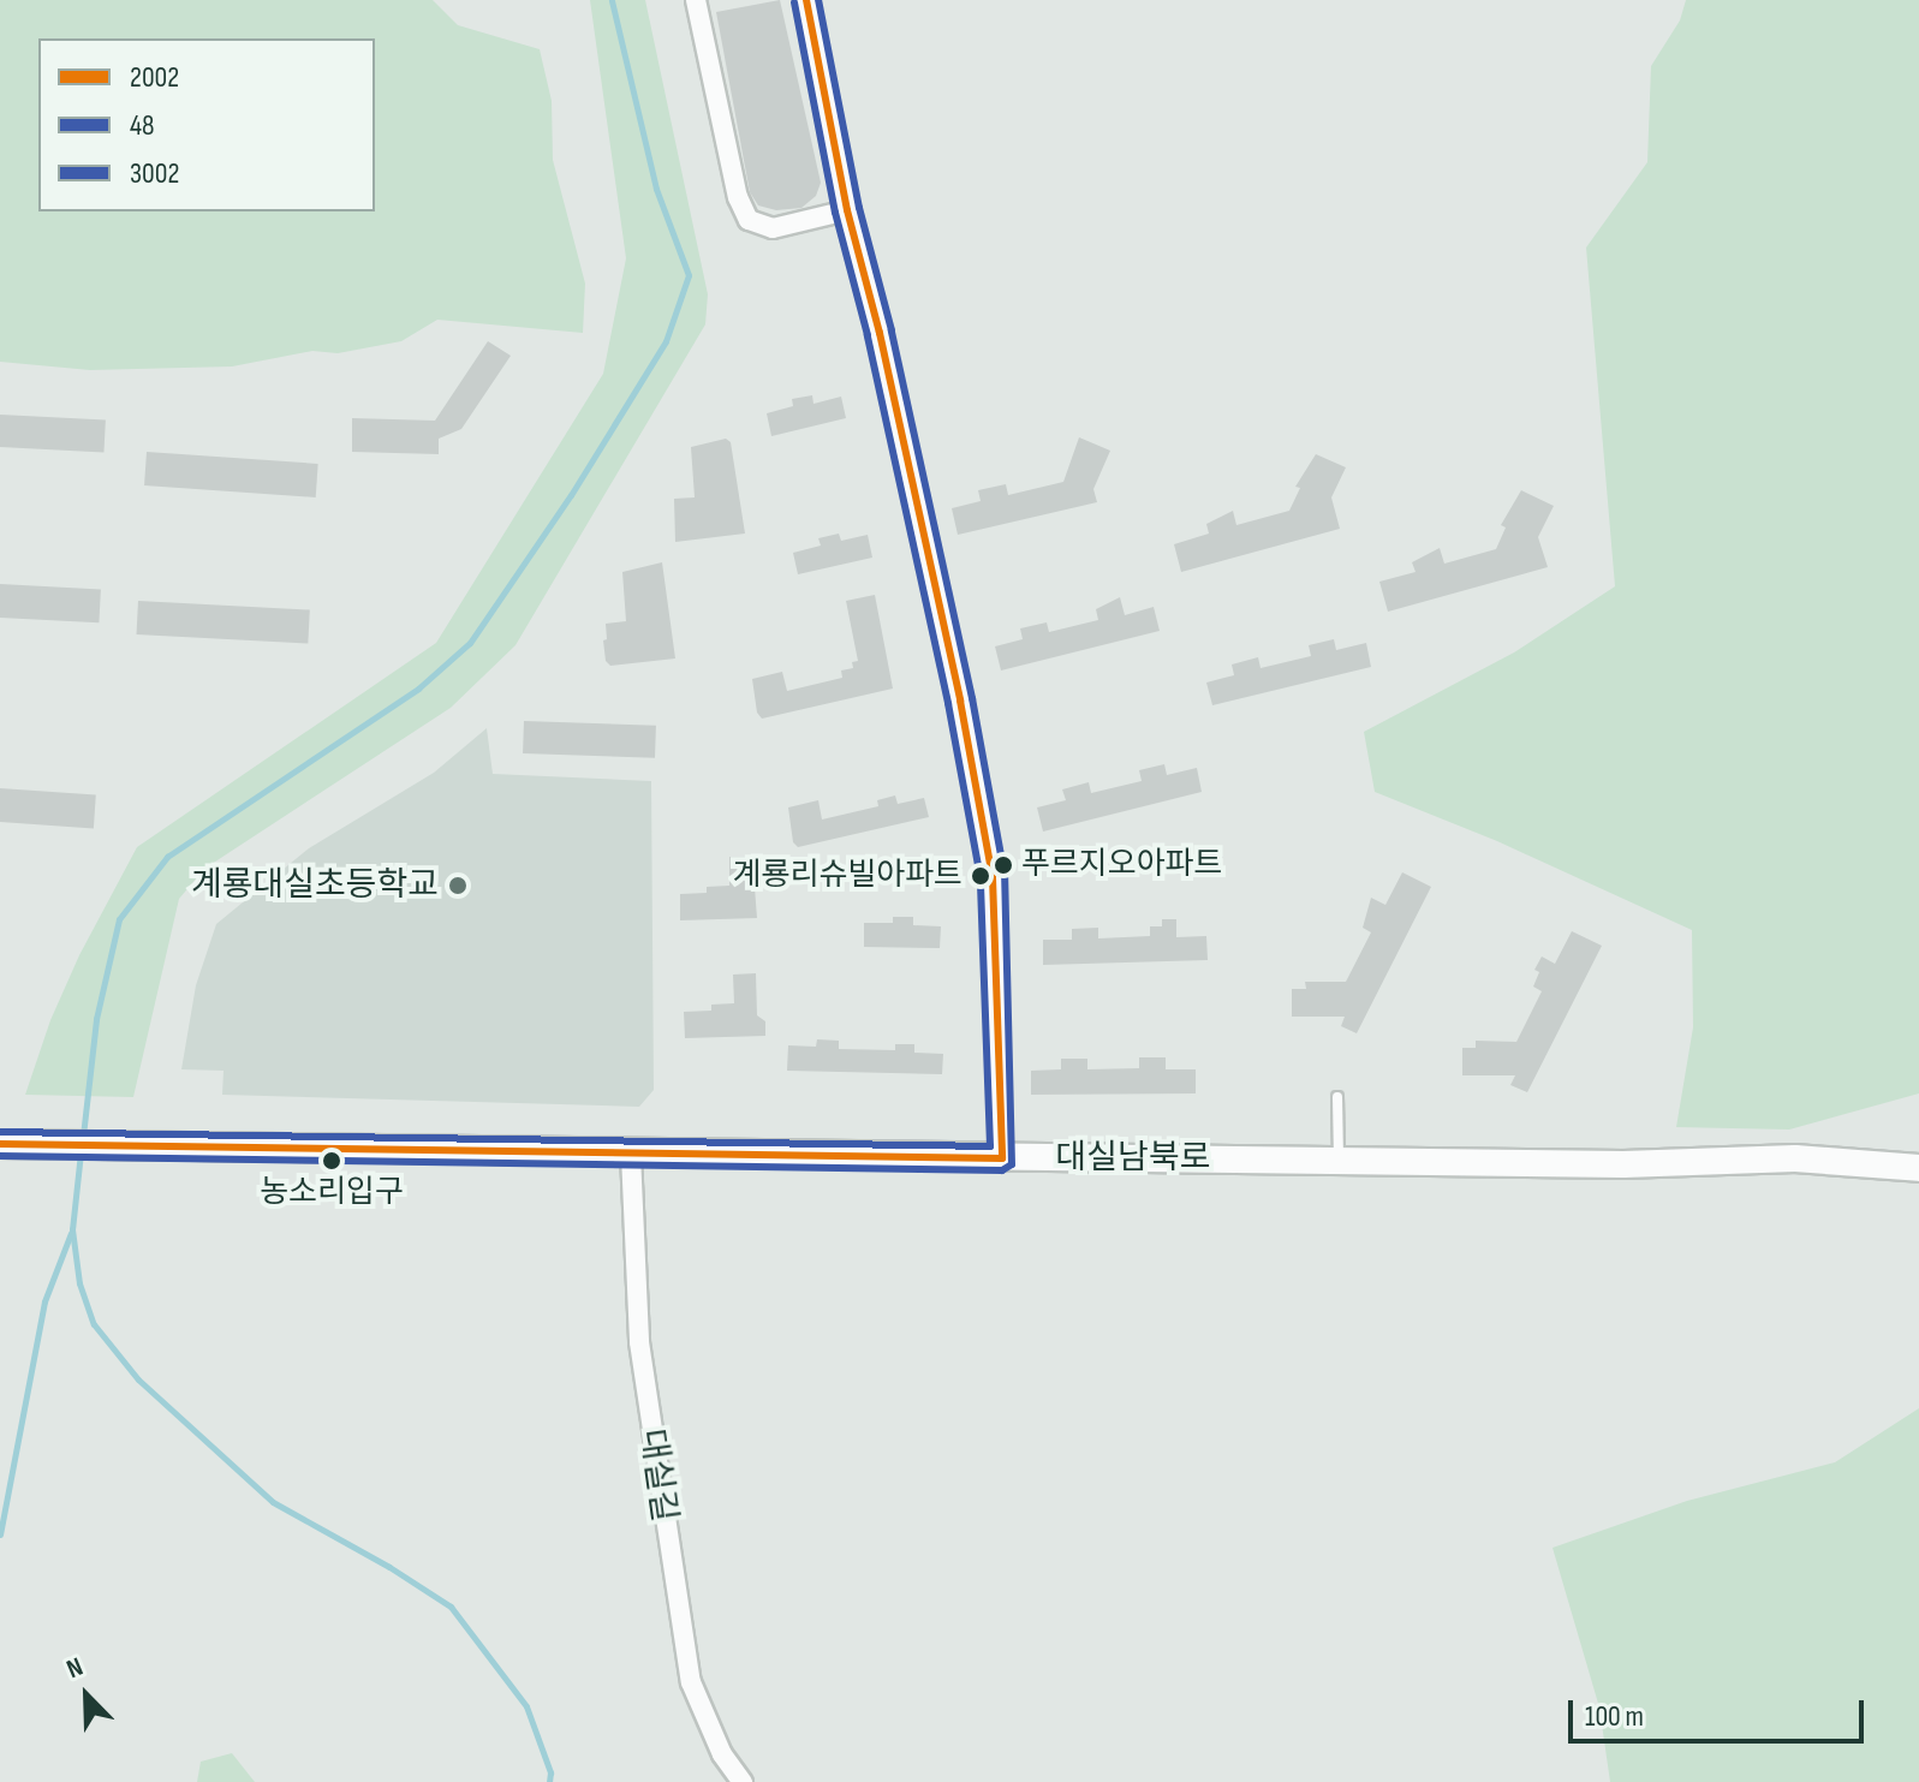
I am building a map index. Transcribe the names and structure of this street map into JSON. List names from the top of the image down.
{
  "streets": {
    "street": ["대실남북로", "대실길"]
  },
  "crossings": [
    ["대실남북로", "대실길"]
  ],
  "places": [
    "푸르지오아파트",
    "계룡리슈빌아파트",
    "계룡대실초등학교",
    "농소리입구"
  ],
  "lines": ["transit line 2002", "transit line 48", "transit line 3002"],
  "legend": ["2002", "48", "3002"],
  "scale_bar": "100 m",
  "north": "top left"
}
